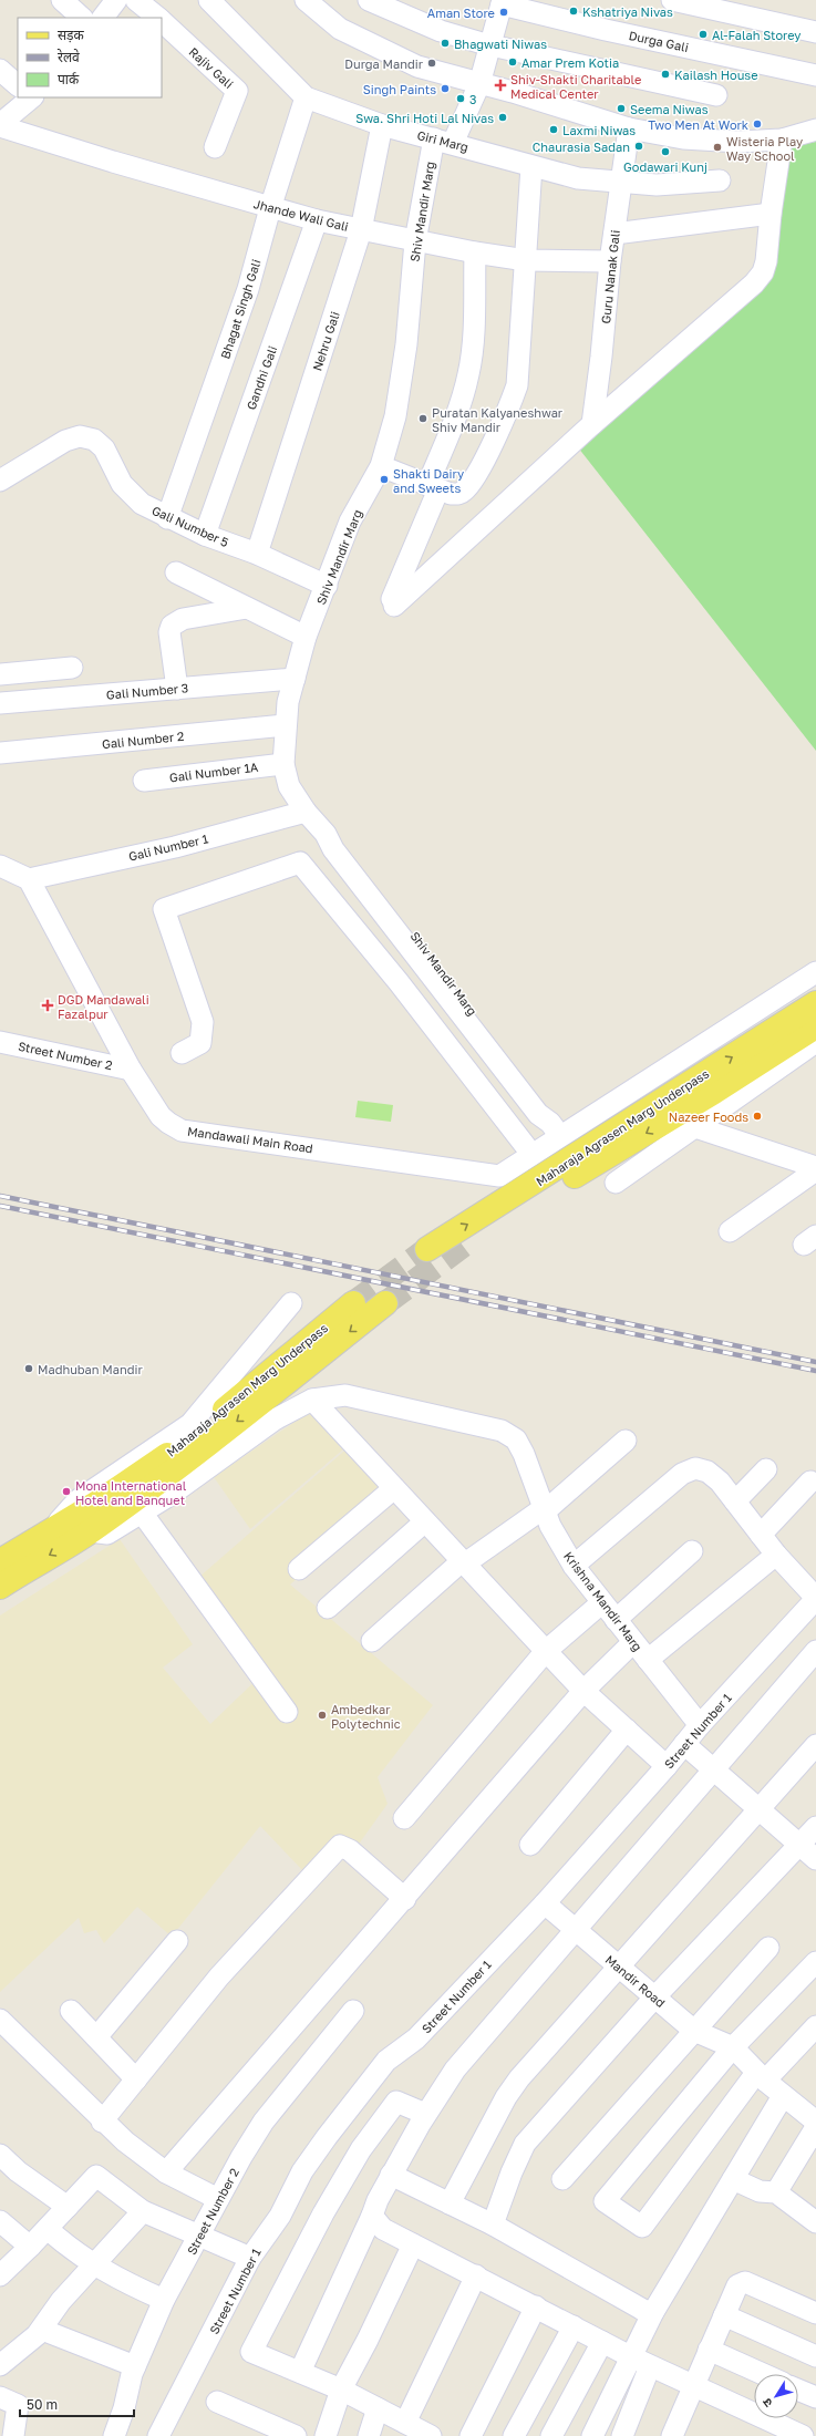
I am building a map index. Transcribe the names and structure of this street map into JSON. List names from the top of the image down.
{
  "streets": {
    "main road": ["Maharaja Agrasen Marg Underpass"],
    "street": [
      "Durga Gali",
      "Rajiv Gali",
      "Giri Marg",
      "Shiv Mandir Marg",
      "Jhande Wali Gali",
      "Guru Nanak Gali",
      "Bhagat Singh Gali",
      "Nehru Gali",
      "Gandhi Gali",
      "Gali Number 5",
      "Gali Number 3",
      "Gali Number 2",
      "Gali Number 1A",
      "Gali Number 1",
      "Street Number 2",
      "Mandawali Main Road",
      "Krishna Mandir Marg",
      "Street Number 1",
      "Mandir Road"
    ]
  },
  "crossings": [
    ["Durga Gali", "Shiv Mandir Marg"],
    ["Giri Marg", "Shiv Mandir Marg"],
    ["Giri Marg", "Guru Nanak Gali"],
    ["Giri Marg", "Bhagat Singh Gali"],
    ["Giri Marg", "Nehru Gali"],
    ["Shiv Mandir Marg", "Jhande Wali Gali"],
    ["Shiv Mandir Marg", "Gali Number 5"],
    ["Shiv Mandir Marg", "Gali Number 3"],
    ["Shiv Mandir Marg", "Gali Number 2"],
    ["Shiv Mandir Marg", "Gali Number 1A"],
    ["Shiv Mandir Marg", "Gali Number 1"],
    ["Shiv Mandir Marg", "Mandawali Main Road"],
    ["Jhande Wali Gali", "Guru Nanak Gali"],
    ["Jhande Wali Gali", "Bhagat Singh Gali"],
    ["Jhande Wali Gali", "Nehru Gali"],
    ["Jhande Wali Gali", "Gandhi Gali"],
    ["Bhagat Singh Gali", "Gali Number 5"],
    ["Nehru Gali", "Gali Number 5"],
    ["Gandhi Gali", "Gali Number 5"],
    ["Gali Number 1", "Mandawali Main Road"],
    ["Street Number 2", "Mandawali Main Road"],
    ["Krishna Mandir Marg", "Street Number 1"],
    ["Street Number 1", "Mandir Road"]
  ],
  "places": {
    "other": [
      "Kshatriya Nivas",
      "Aman Store",
      "Al-Falah Storey",
      "Bhagwati Niwas",
      "Amar Prem Kotia",
      "Durga Mandir",
      "Kailash House",
      "Singh Paints",
      "3",
      "Seema Niwas",
      "Swa. Shri Hoti Lal Nivas",
      "Two Men At Work",
      "Laxmi Niwas",
      "Chaurasia Sadan",
      "Wisteria Play Way School",
      "Godawari Kunj",
      "Puratan Kalyaneshwar Shiv Mandir",
      "Shakti Dairy and Sweets",
      "Nazeer Foods",
      "Madhuban Mandir",
      "Mona International Hotel and Banquet",
      "Ambedkar Polytechnic"
    ],
    "health": ["Shiv-Shakti Charitable Medical Center", "DGD Mandawali Fazalpur"]
  },
  "legend": ["सड़क", "रेलवे", "पार्क"],
  "scale_bar": "50 m",
  "north": "bottom left"
}
